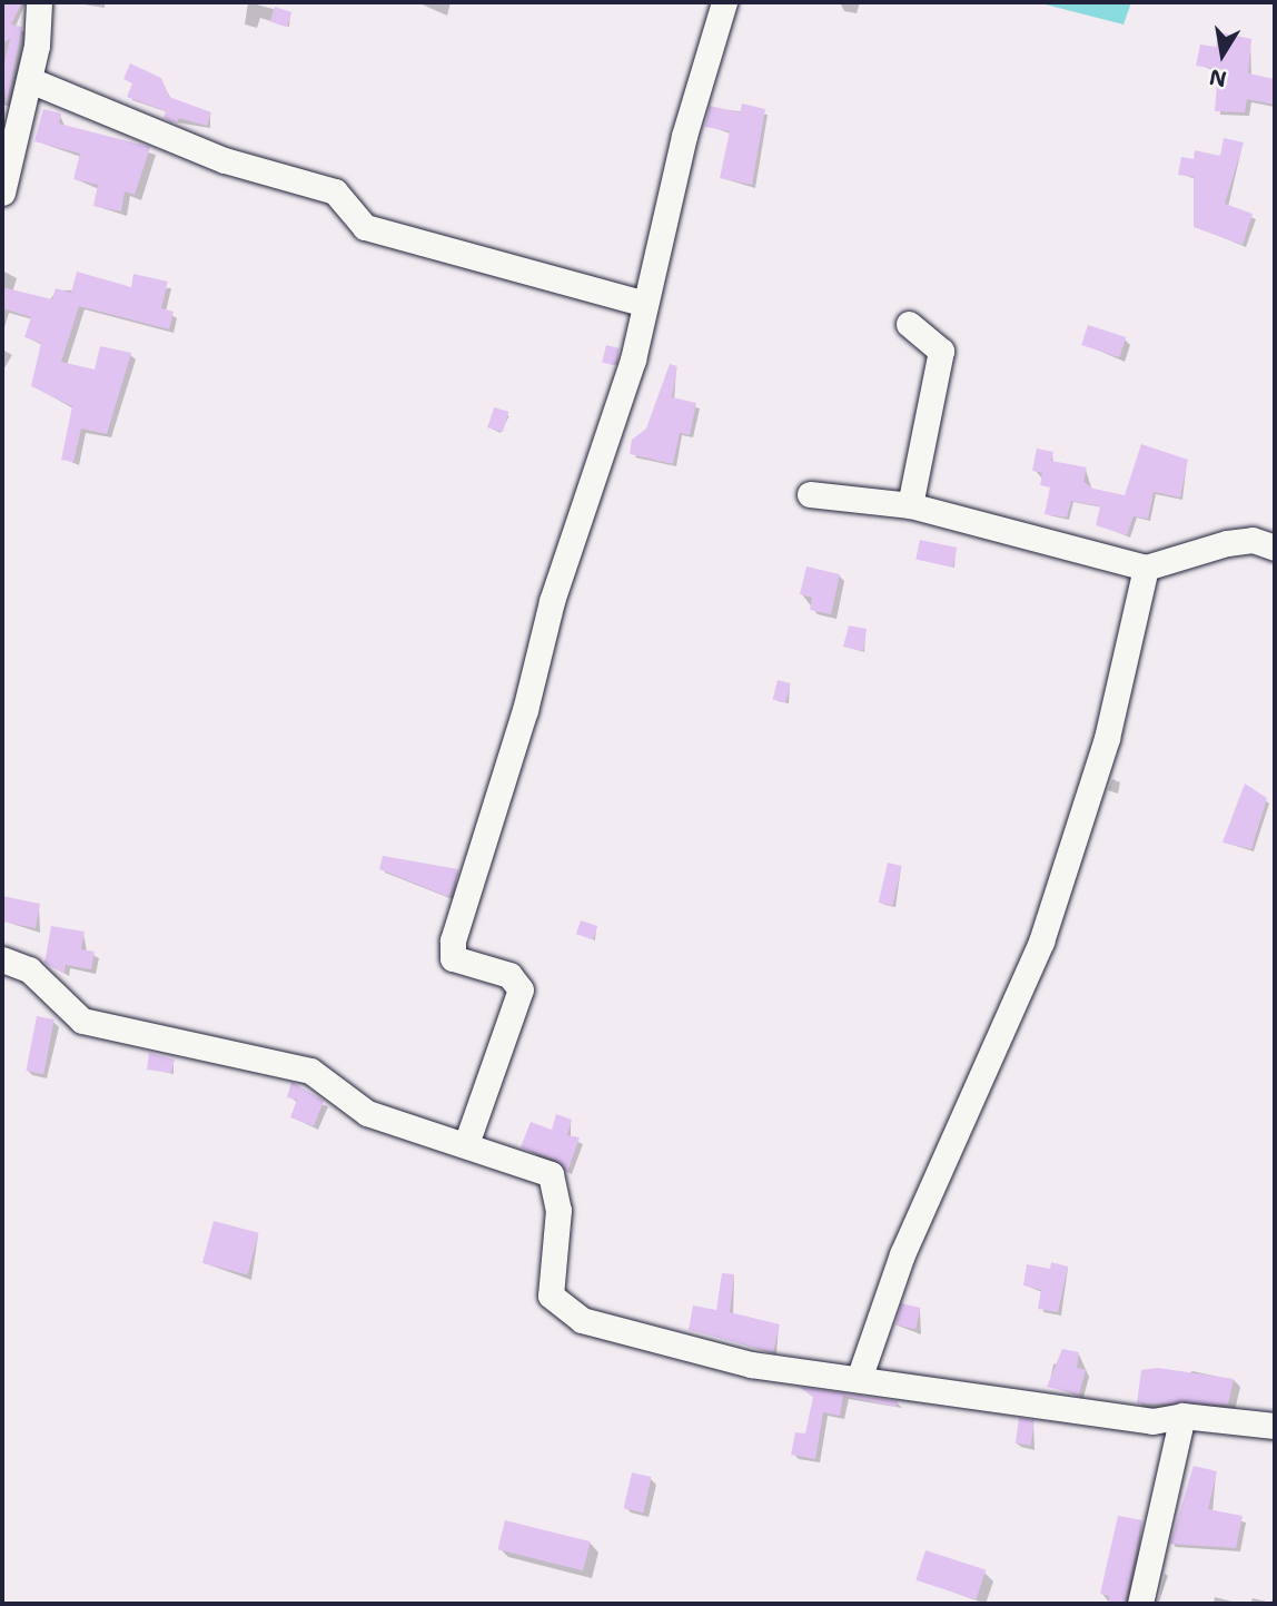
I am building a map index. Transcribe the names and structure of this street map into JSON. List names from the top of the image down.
{
  "north": "bottom"
}
